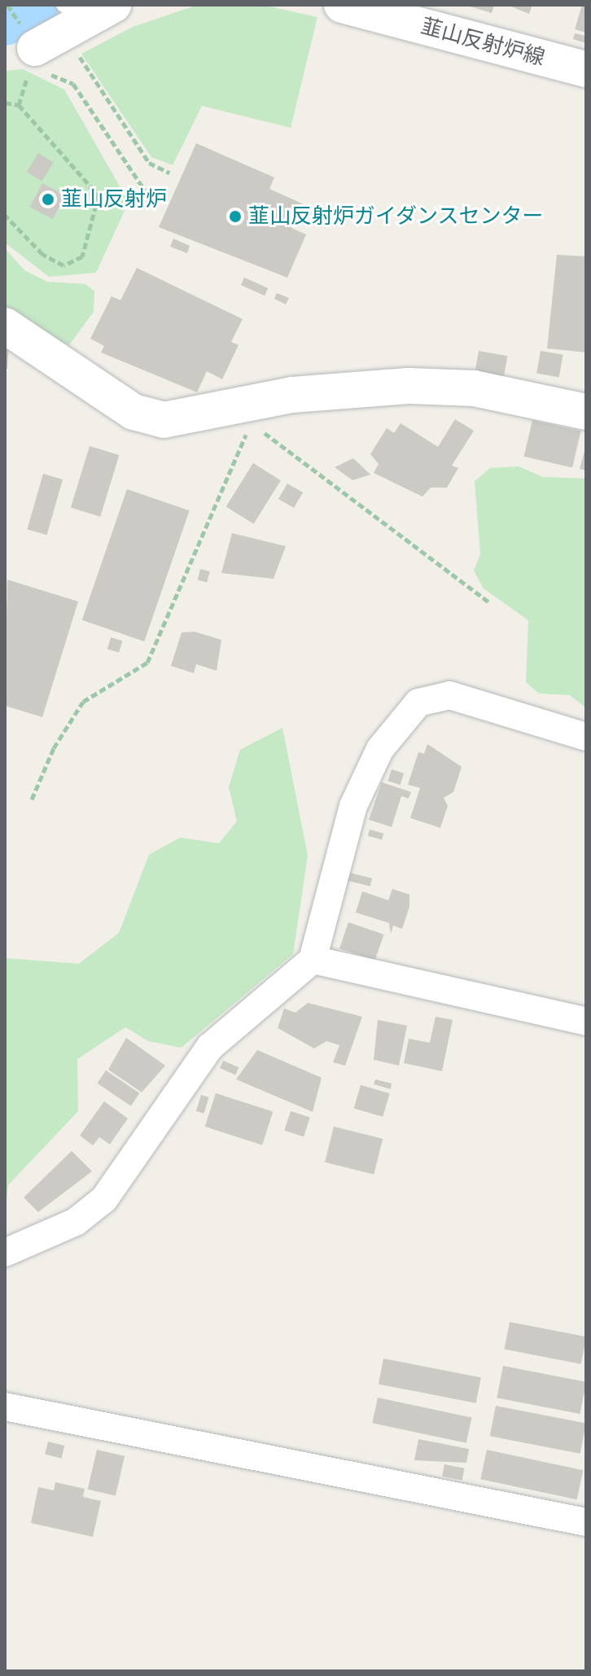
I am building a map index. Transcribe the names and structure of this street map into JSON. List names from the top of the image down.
{
  "streets": {
    "street": ["韮山反射炉線"]
  },
  "places": ["韮山反射炉", "韮山反射炉ガイダンスセンター"]
}
